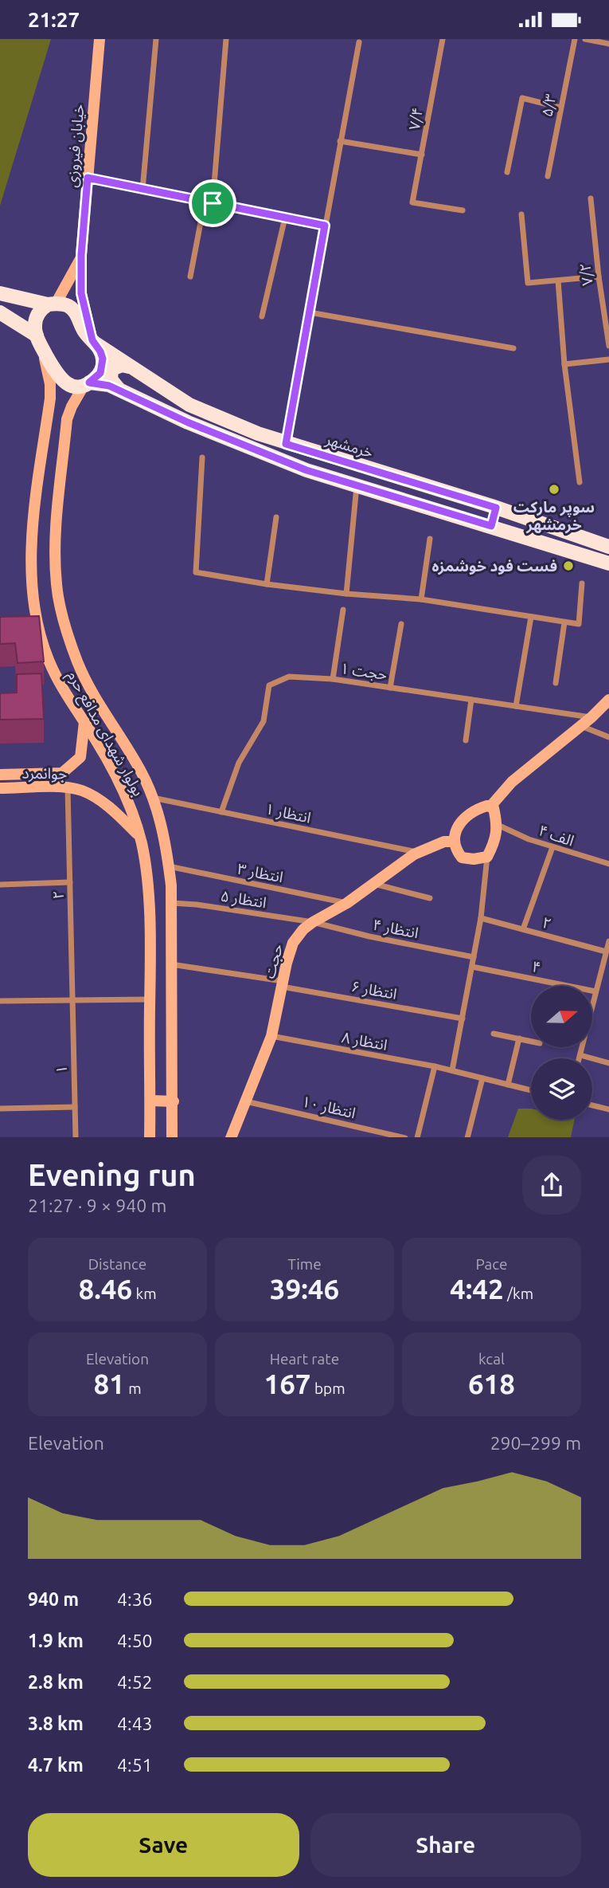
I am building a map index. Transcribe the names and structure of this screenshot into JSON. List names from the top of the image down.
{
  "streets": {
    "main road": [
      "خیابان فیروزی",
      "خرمشهر",
      "بولوار شهدای مدافع حرم",
      "جوانمرد",
      "حجت"
    ],
    "street": [
      "۵/۳",
      "۷/۴",
      "۷/۲",
      "حجت ۱",
      "انتظار ۱",
      "۴ الف",
      "انتظار ۳",
      "۲",
      "انتظار ۵",
      "انتظار ۴",
      "۴",
      "انتظار ۶",
      "انتظار ۸",
      "۱",
      "انتظار ۱۰"
    ]
  },
  "crossings": [
    ["خیابان فیروزی", "خرمشهر"],
    ["حجت ۱", "انتظار ۱"],
    ["بولوار شهدای مدافع حرم", "جوانمرد"],
    ["بولوار شهدای مدافع حرم", "انتظار ۱"],
    ["بولوار شهدای مدافع حرم", "انتظار ۳"],
    ["بولوار شهدای مدافع حرم", "انتظار ۵"],
    ["بولوار شهدای مدافع حرم", "انتظار ۶"],
    ["جوانمرد", "۲"],
    ["انتظار ۱", "حجت"],
    ["۴ الف", "حجت"],
    ["انتظار ۳", "حجت"],
    ["۲", "۱"],
    ["انتظار ۵", "انتظار ۴"],
    ["انتظار ۵", "حجت"],
    ["انتظار ۴", "حجت"],
    ["حجت", "انتظار ۶"],
    ["حجت", "انتظار ۸"],
    ["حجت", "انتظار ۱۰"]
  ],
  "places": ["سوپر مارکت خرمشهر", "فست فود خوشمزه"],
  "north": "right",
  "page": {
    "status": "21:27",
    "heading": ["Evening run", "21:27 · 9 × 940 m"],
    "stats": [
      ["Distance", "8.46 km"],
      ["Time", "39:46"],
      ["Pace", "4:42 /km"],
      ["Elevation", "81 m"],
      ["Heart rate", "167 bpm"],
      ["kcal", "618"]
    ],
    "chart": ["Elevation", "290–299 m"],
    "list": [
      {
        "name": "940 m",
        "note": "4:36"
      },
      {
        "name": "1.9 km",
        "note": "4:50"
      },
      {
        "name": "2.8 km",
        "note": "4:52"
      },
      {
        "name": "3.8 km",
        "note": "4:43"
      },
      {
        "name": "4.7 km",
        "note": "4:51"
      }
    ],
    "buttons": ["Save", "Share"]
  }
}
